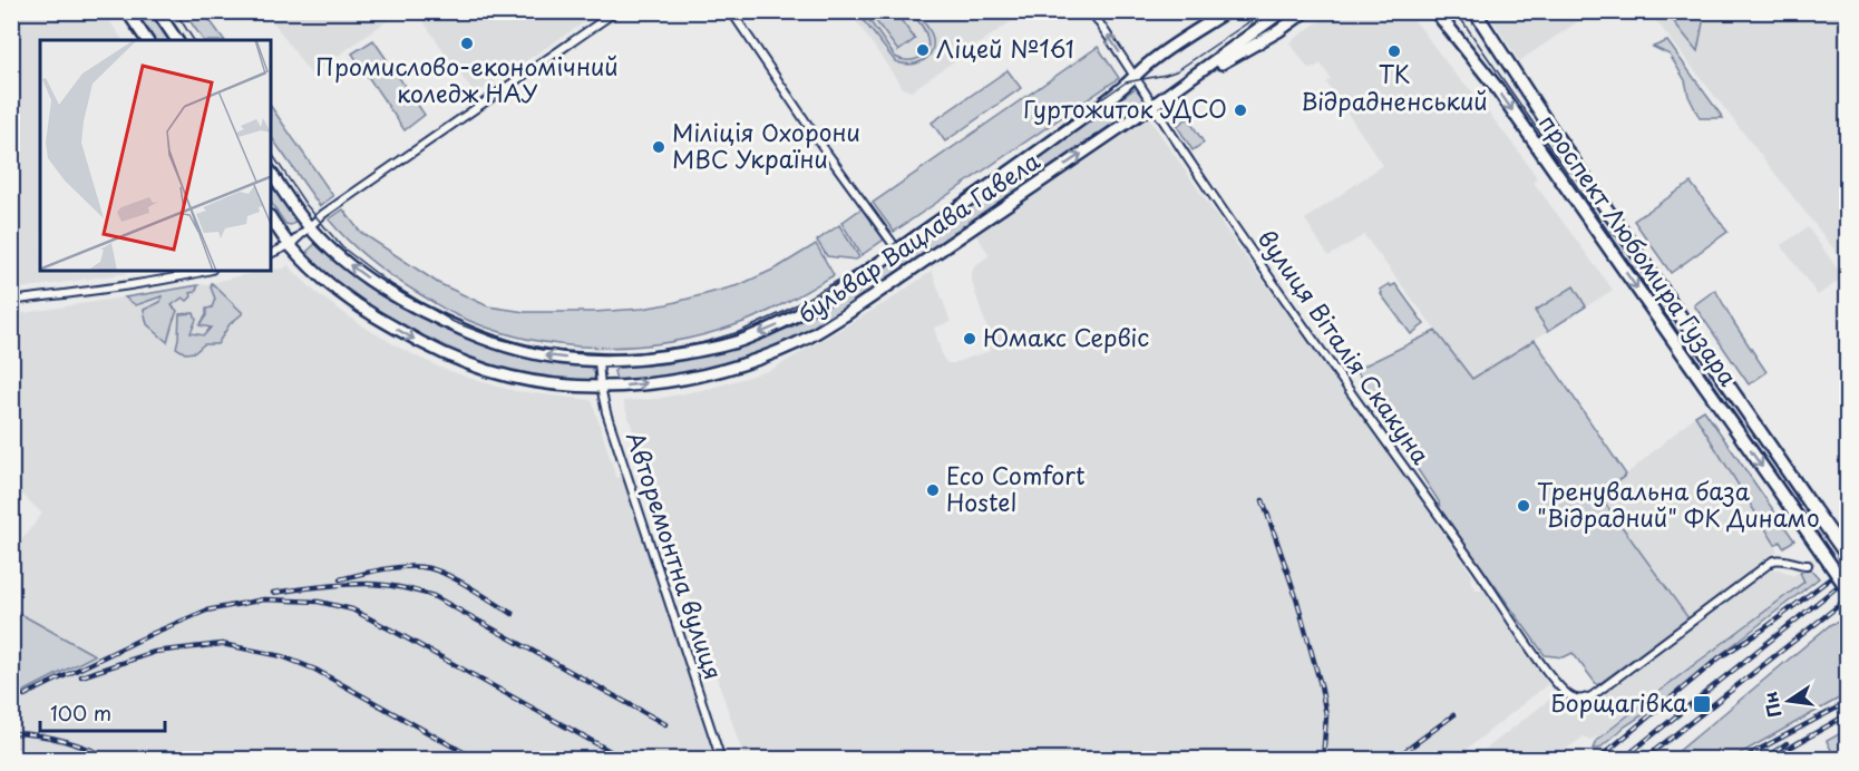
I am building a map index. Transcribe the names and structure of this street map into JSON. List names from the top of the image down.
{
  "streets": {
    "main road": ["бульвар Вацлава Гавела", "проспект Любомира Гузара"],
    "street": ["вулиця Віталія Скакуна", "Авторемонтна вулиця"]
  },
  "crossings": [
    ["бульвар Вацлава Гавела", "вулиця Віталія Скакуна"],
    ["бульвар Вацлава Гавела", "Авторемонтна вулиця"]
  ],
  "places": {
    "other": [
      "Промислово-економічний коледж НАУ",
      "Ліцей №161",
      "ТК Відрадненський",
      "Гуртожиток УДСО",
      "Міліція Охорони МВС України",
      "Юмакс Сервіс",
      "Eco Comfort Hostel",
      "Тренувальна база \"Відрадний\" ФК Динамо"
    ],
    "transit": ["Борщагівка"]
  },
  "scale_bar": "100 m",
  "north": "left"
}
